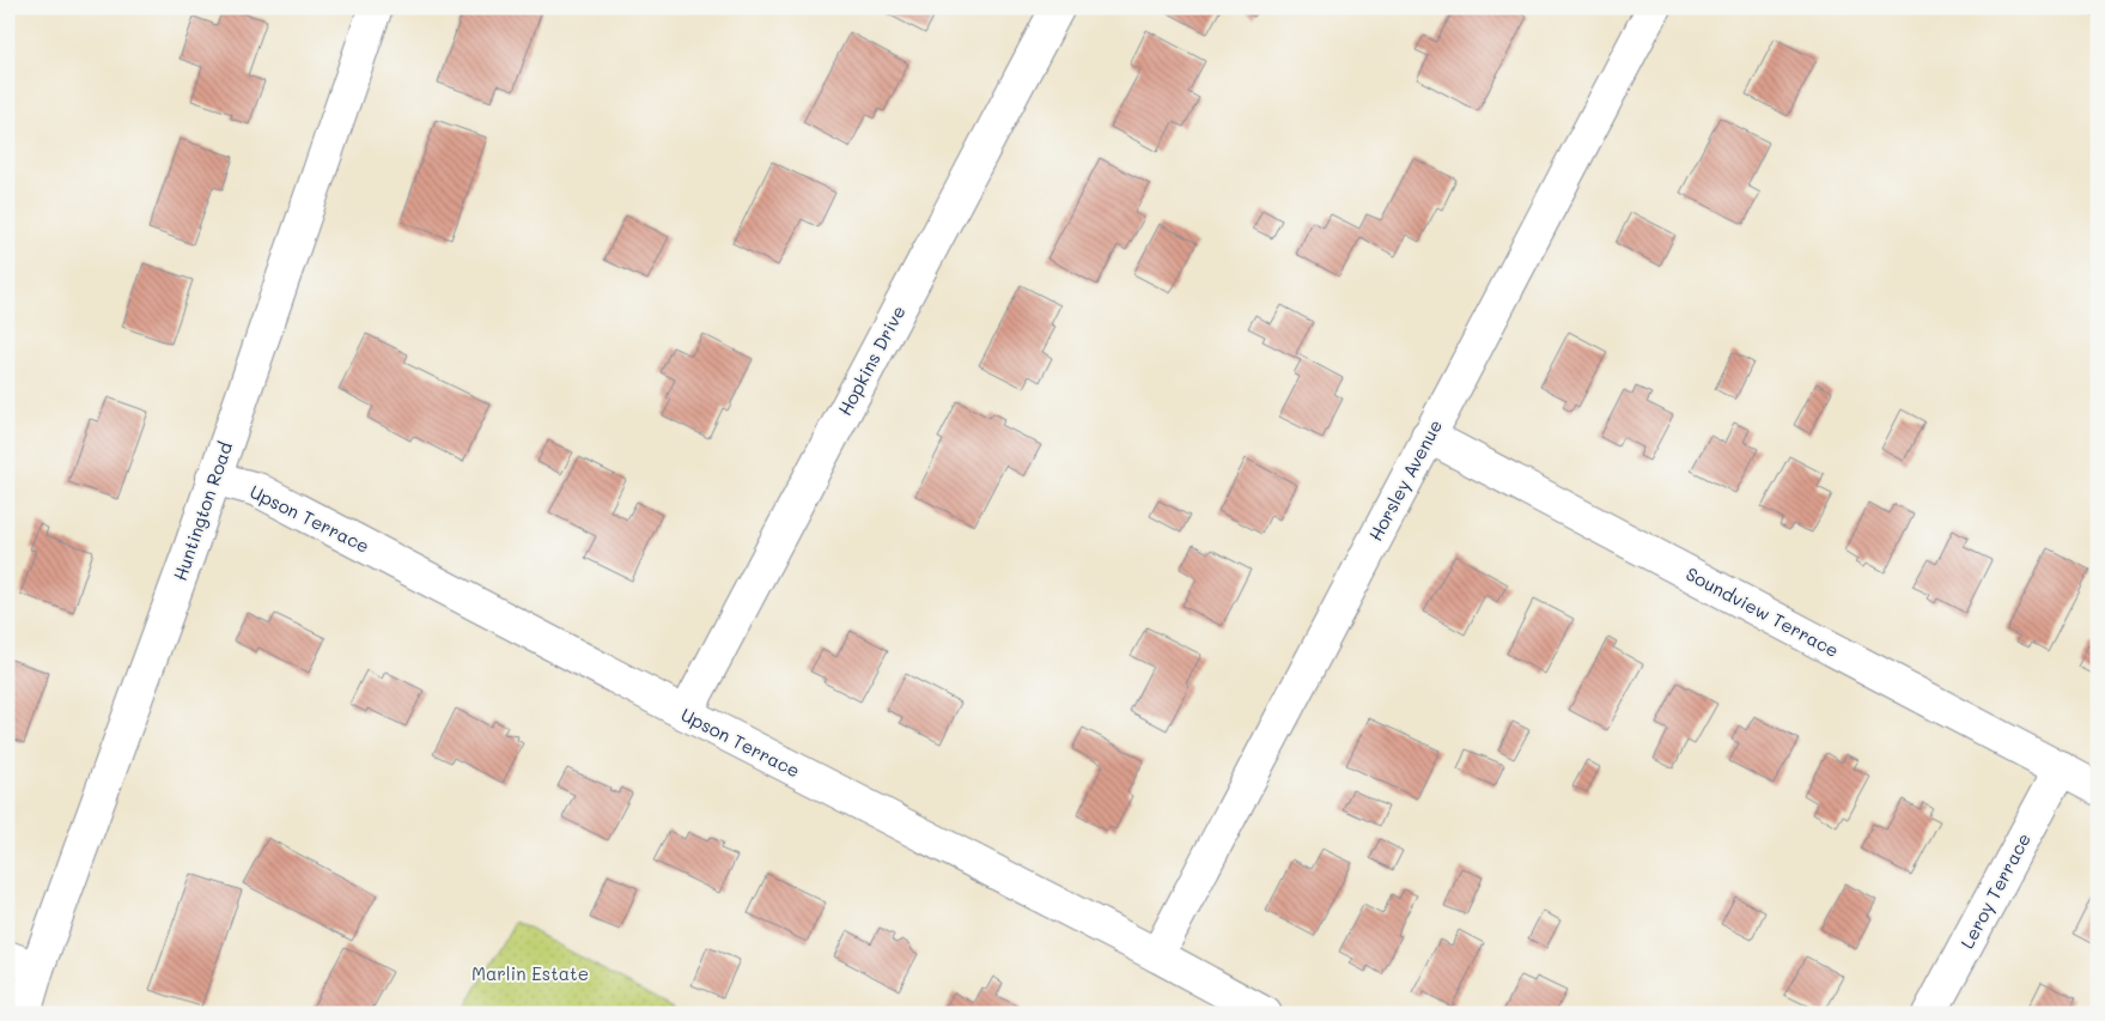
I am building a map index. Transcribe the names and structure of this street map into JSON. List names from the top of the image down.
{
  "streets": {
    "street": [
      "Hopkins Drive",
      "Horsley Avenue",
      "Huntington Road",
      "Upson Terrace",
      "Soundview Terrace",
      "Leroy Terrace"
    ]
  },
  "crossings": [
    ["Hopkins Drive", "Upson Terrace"],
    ["Horsley Avenue", "Upson Terrace"],
    ["Horsley Avenue", "Soundview Terrace"],
    ["Huntington Road", "Upson Terrace"],
    ["Soundview Terrace", "Leroy Terrace"]
  ],
  "parks": ["Marlin Estate"]
}
